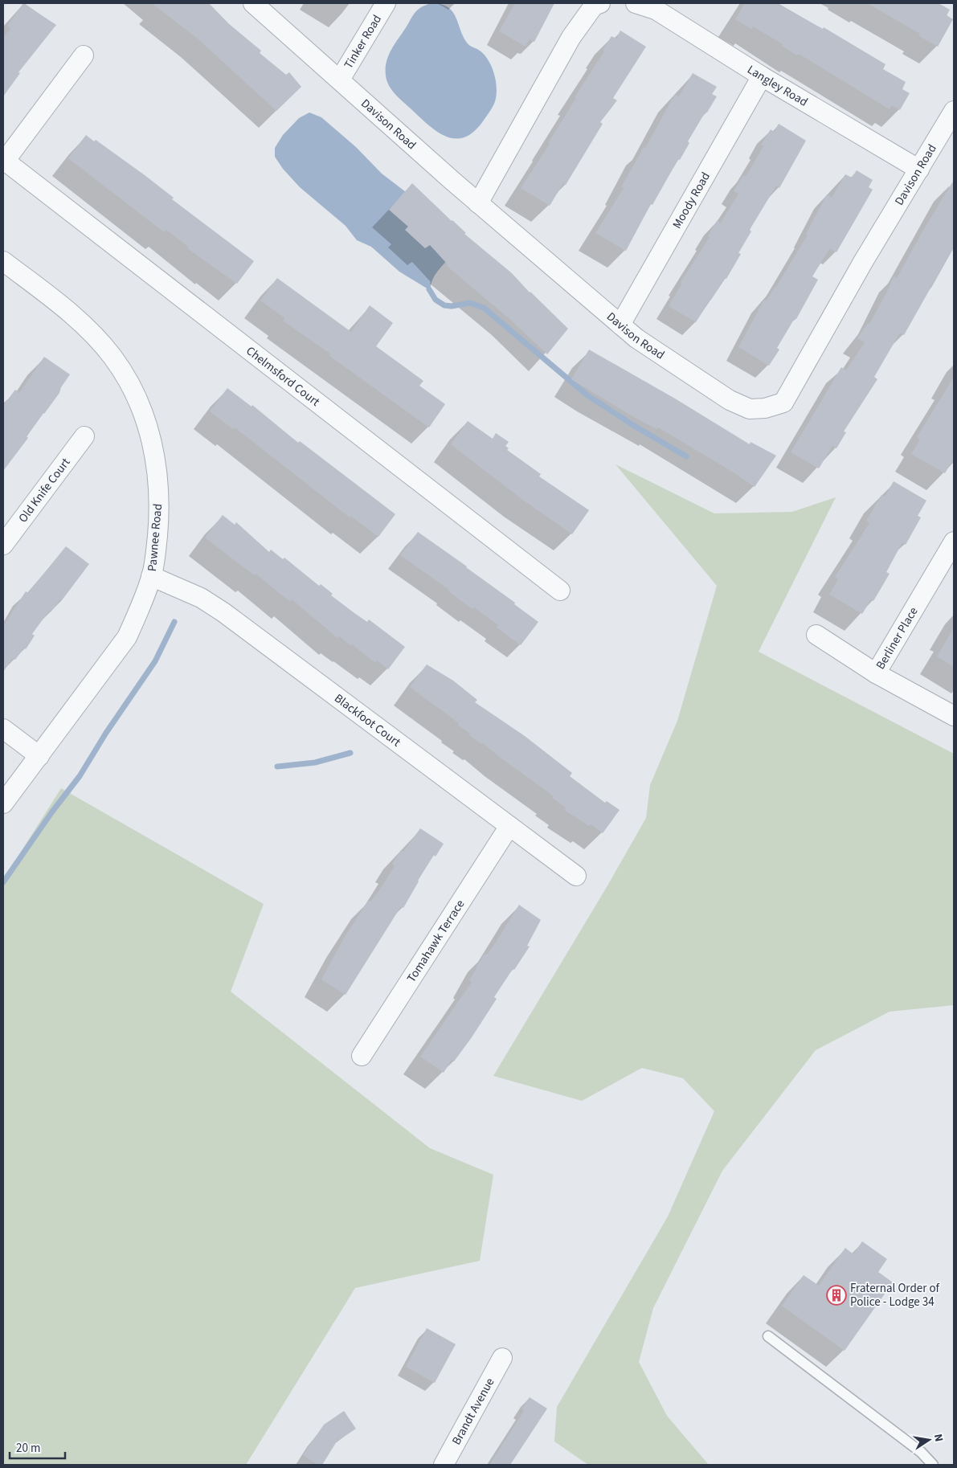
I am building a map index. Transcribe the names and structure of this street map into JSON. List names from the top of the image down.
{
  "streets": {
    "street": [
      "Tinker Road",
      "Langley Road",
      "Davison Road",
      "Moody Road",
      "Chelmsford Court",
      "Old Knife Court",
      "Pawnee Road",
      "Berliner Place",
      "Blackfoot Court",
      "Tomahawk Terrace",
      "Brandt Avenue"
    ]
  },
  "crossings": [
    ["Tinker Road", "Davison Road"],
    ["Langley Road", "Davison Road"],
    ["Langley Road", "Moody Road"],
    ["Davison Road", "Moody Road"],
    ["Pawnee Road", "Blackfoot Court"],
    ["Blackfoot Court", "Tomahawk Terrace"]
  ],
  "places": {
    "building": ["Fraternal Order of Police - Lodge 34"]
  },
  "scale_bar": "20 m",
  "north": "right"
}
